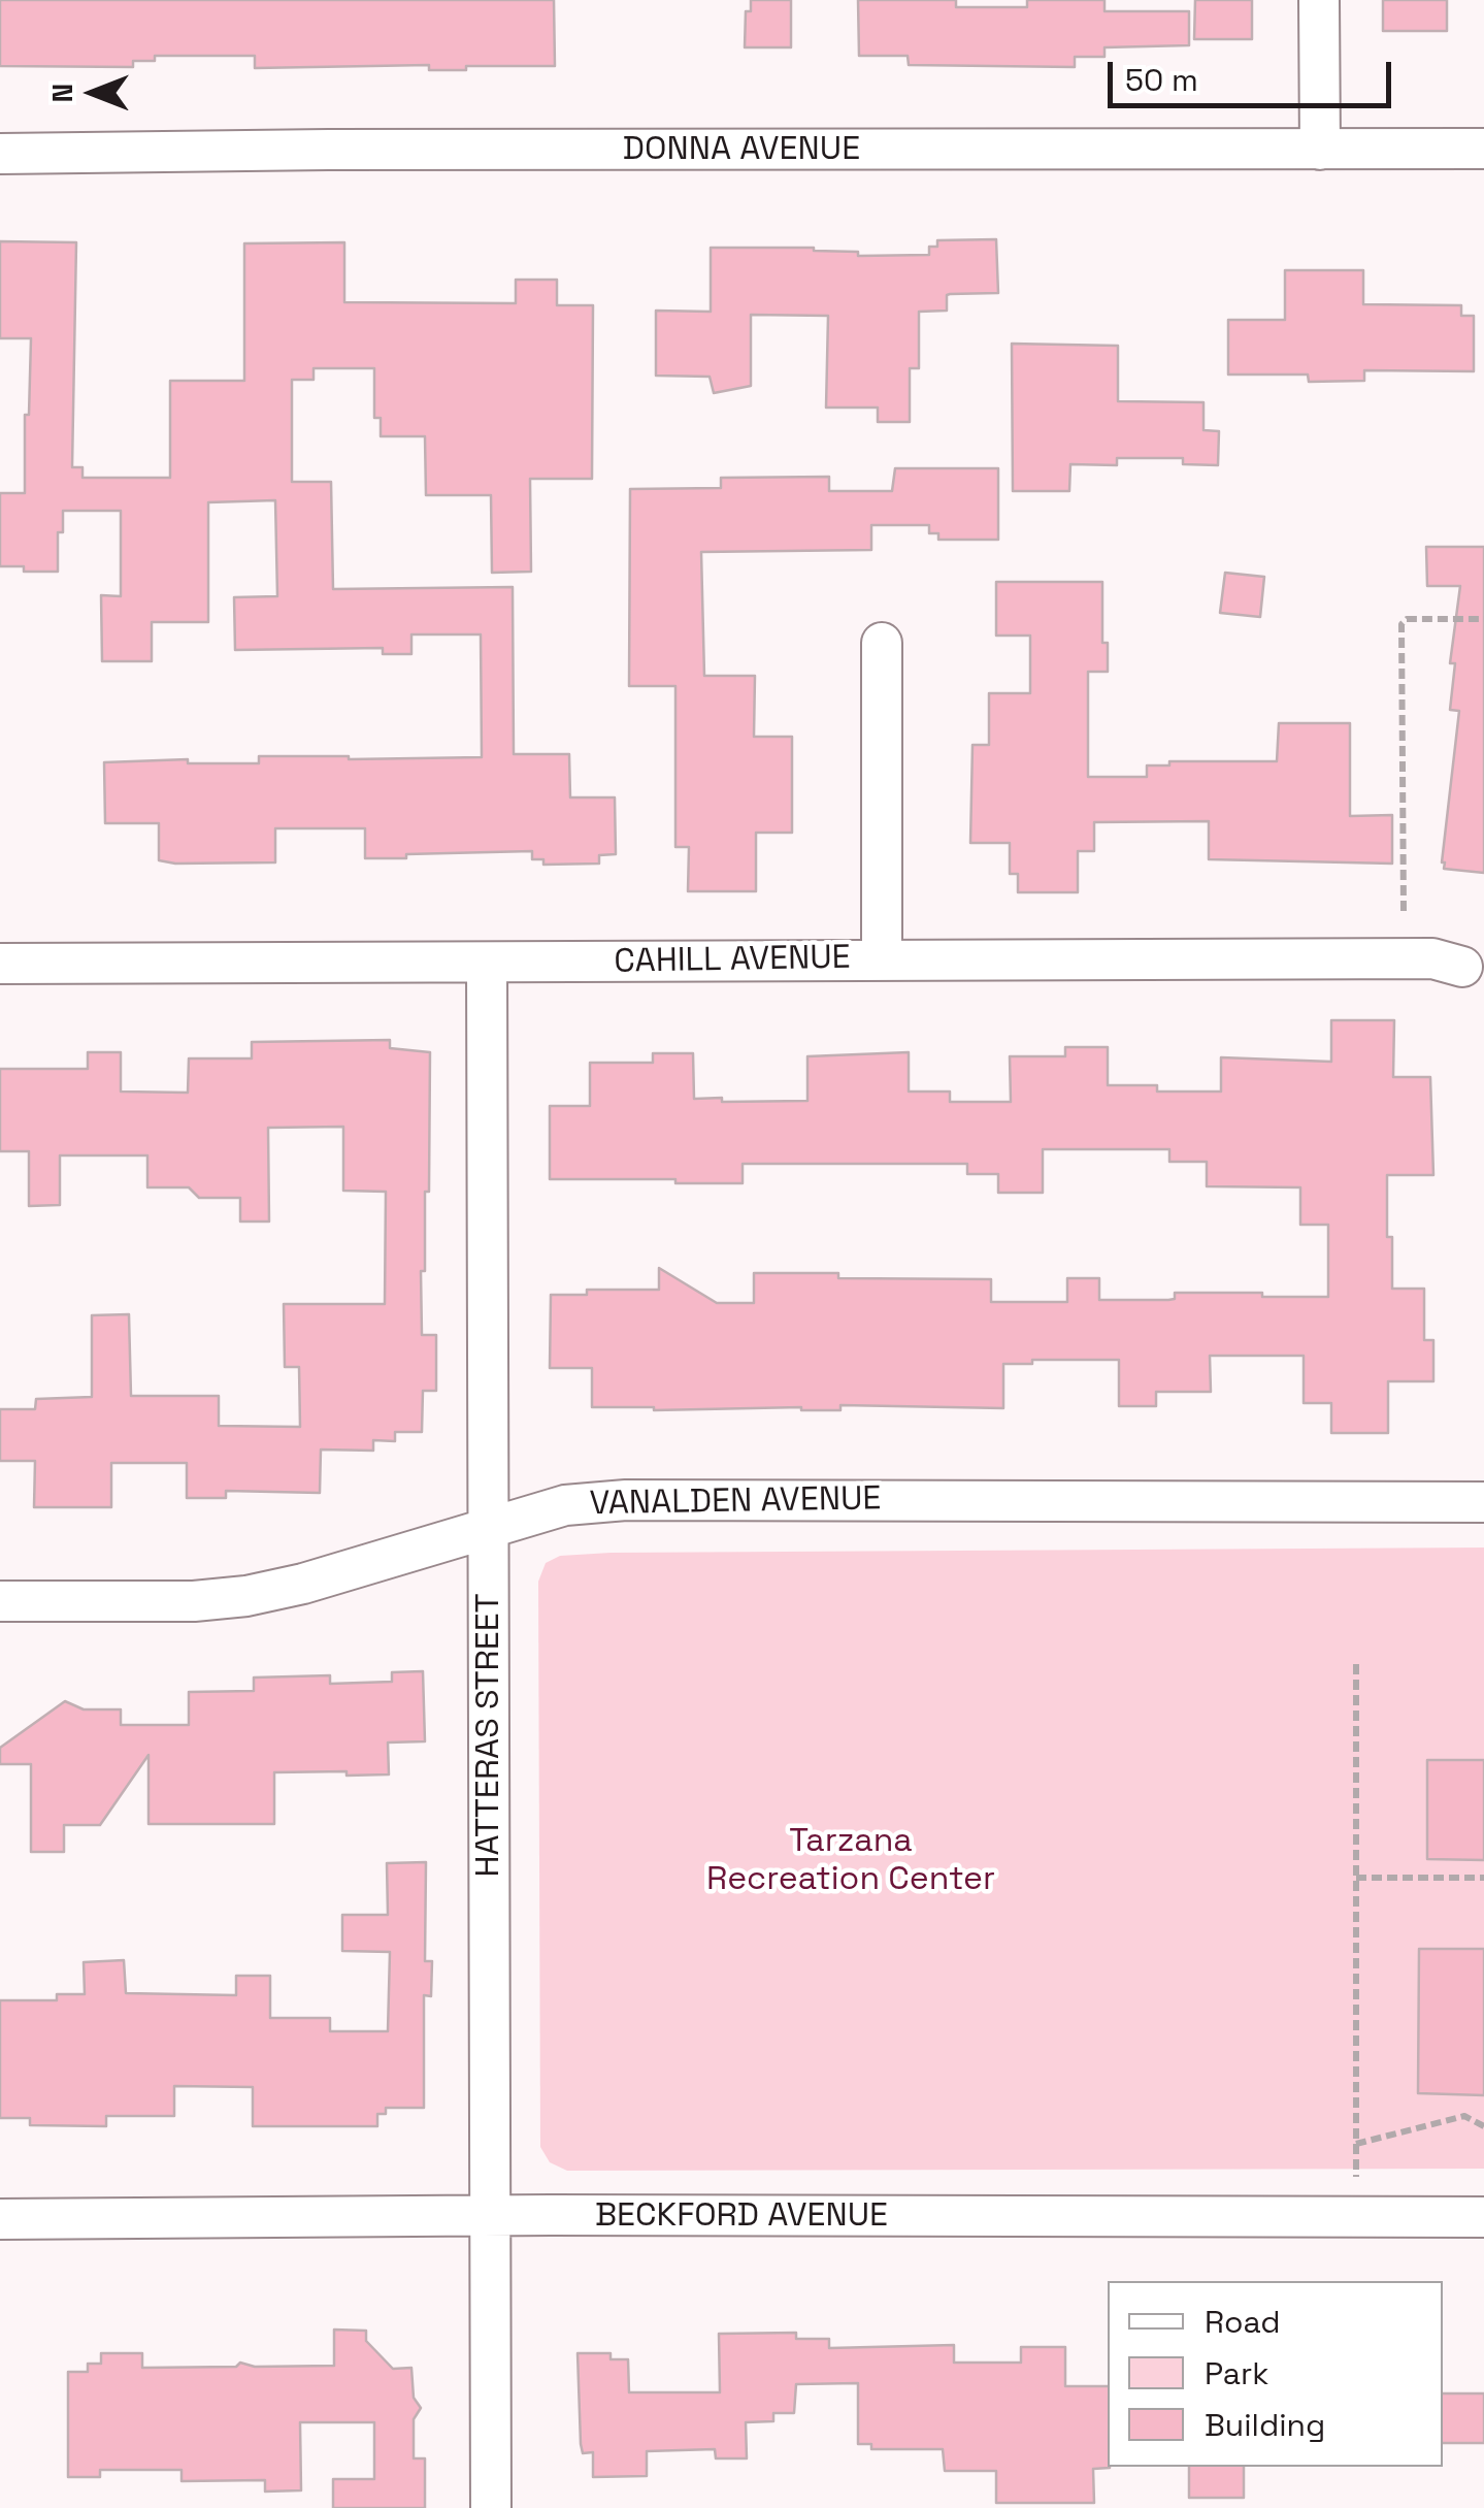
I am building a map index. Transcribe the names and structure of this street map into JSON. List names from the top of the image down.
{
  "streets": {
    "street": [
      "DONNA AVENUE",
      "CAHILL AVENUE",
      "VANALDEN AVENUE",
      "HATTERAS STREET",
      "BECKFORD AVENUE"
    ]
  },
  "crossings": [
    ["CAHILL AVENUE", "HATTERAS STREET"],
    ["VANALDEN AVENUE", "HATTERAS STREET"],
    ["HATTERAS STREET", "BECKFORD AVENUE"]
  ],
  "parks": ["Tarzana Recreation Center"],
  "legend": ["Road", "Park", "Building"],
  "scale_bar": "50 m",
  "north": "left"
}
